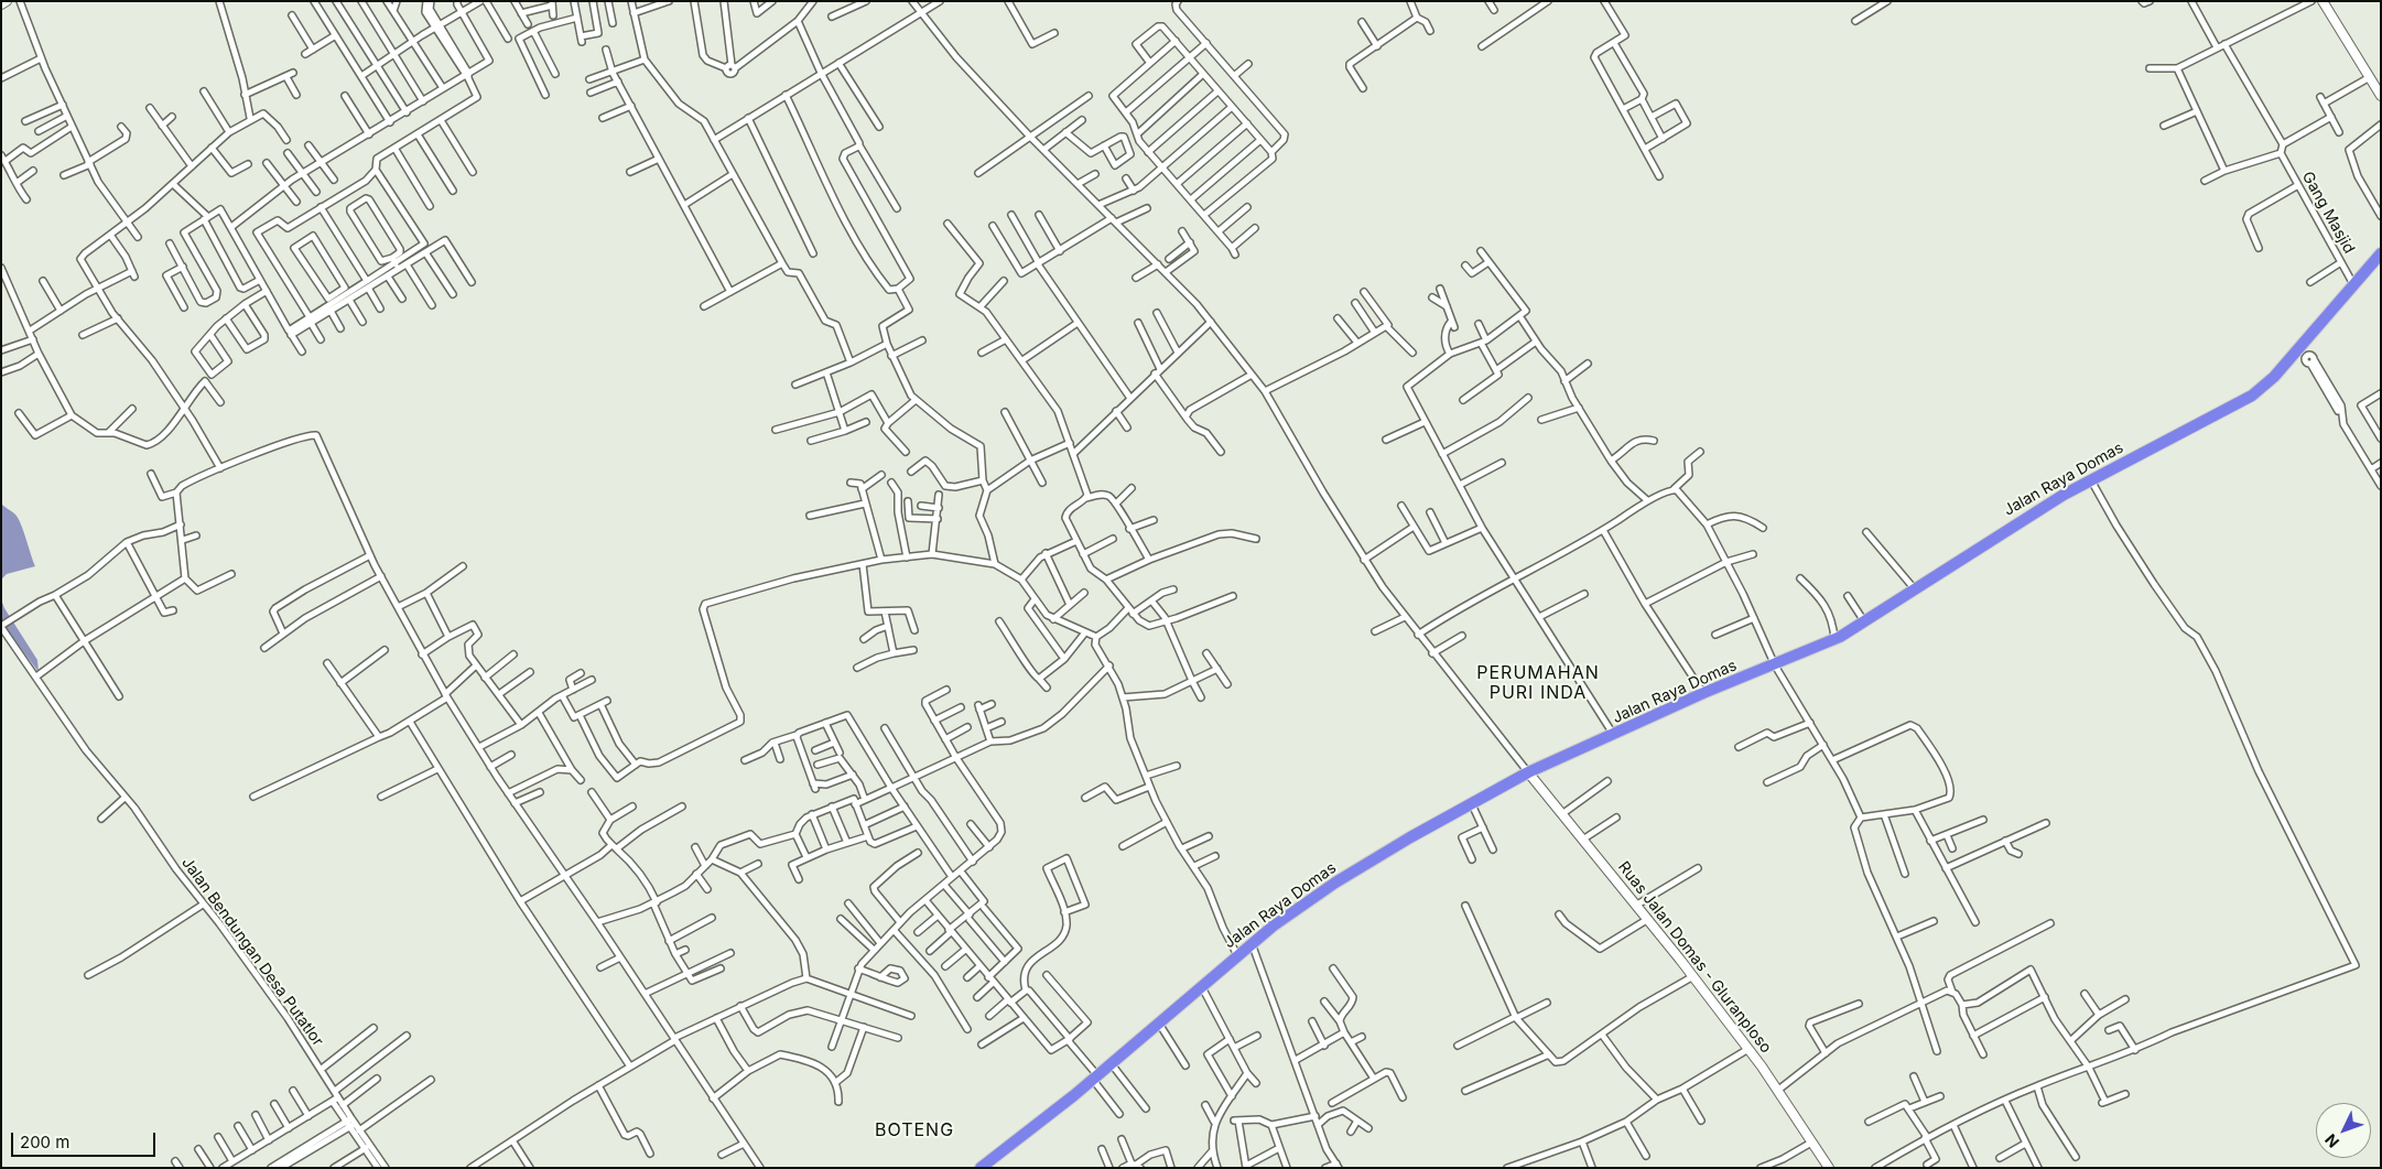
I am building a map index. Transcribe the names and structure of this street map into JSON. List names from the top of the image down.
{
  "streets": {
    "highway": ["Jalan Raya Domas"],
    "main road": ["Ruas Jalan Domas - Gluranploso"],
    "street": ["Gang Masjid", "Jalan Bendungan Desa Putatlor"]
  },
  "crossings": [
    ["Gang Masjid", "Jalan Raya Domas"],
    ["Jalan Raya Domas", "Ruas Jalan Domas - Gluranploso"]
  ],
  "districts": ["PERUMAHAN PURI INDA", "BOTENG"],
  "scale_bar": "200 m",
  "north": "bottom left"
}
